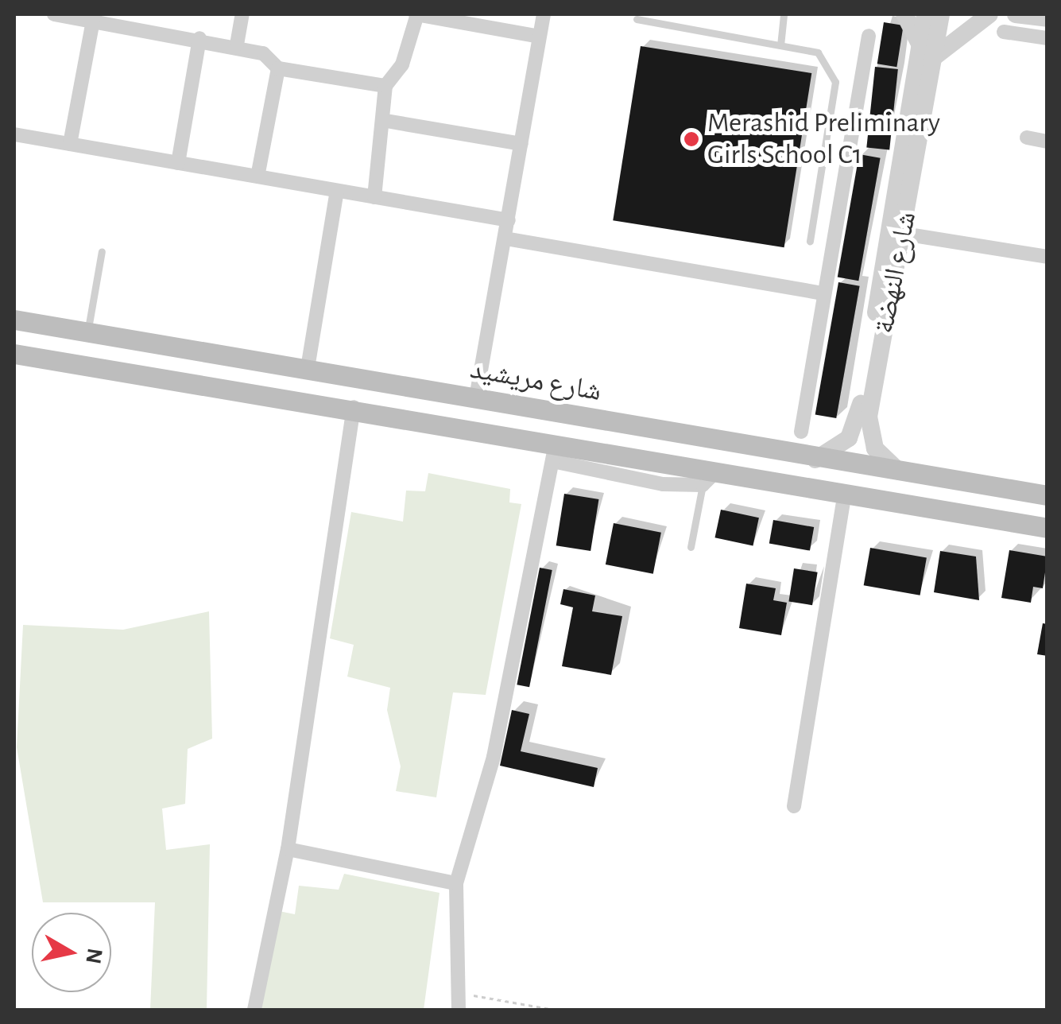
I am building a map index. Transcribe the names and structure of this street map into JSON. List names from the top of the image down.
{
  "streets": {
    "main road": ["شارع مريشيد"],
    "street": ["شارع النهضة"]
  },
  "crossings": [
    ["شارع النهضة", "شارع مريشيد"]
  ],
  "places": ["Merashid Preliminary Girls School C1"],
  "north": "right"
}
